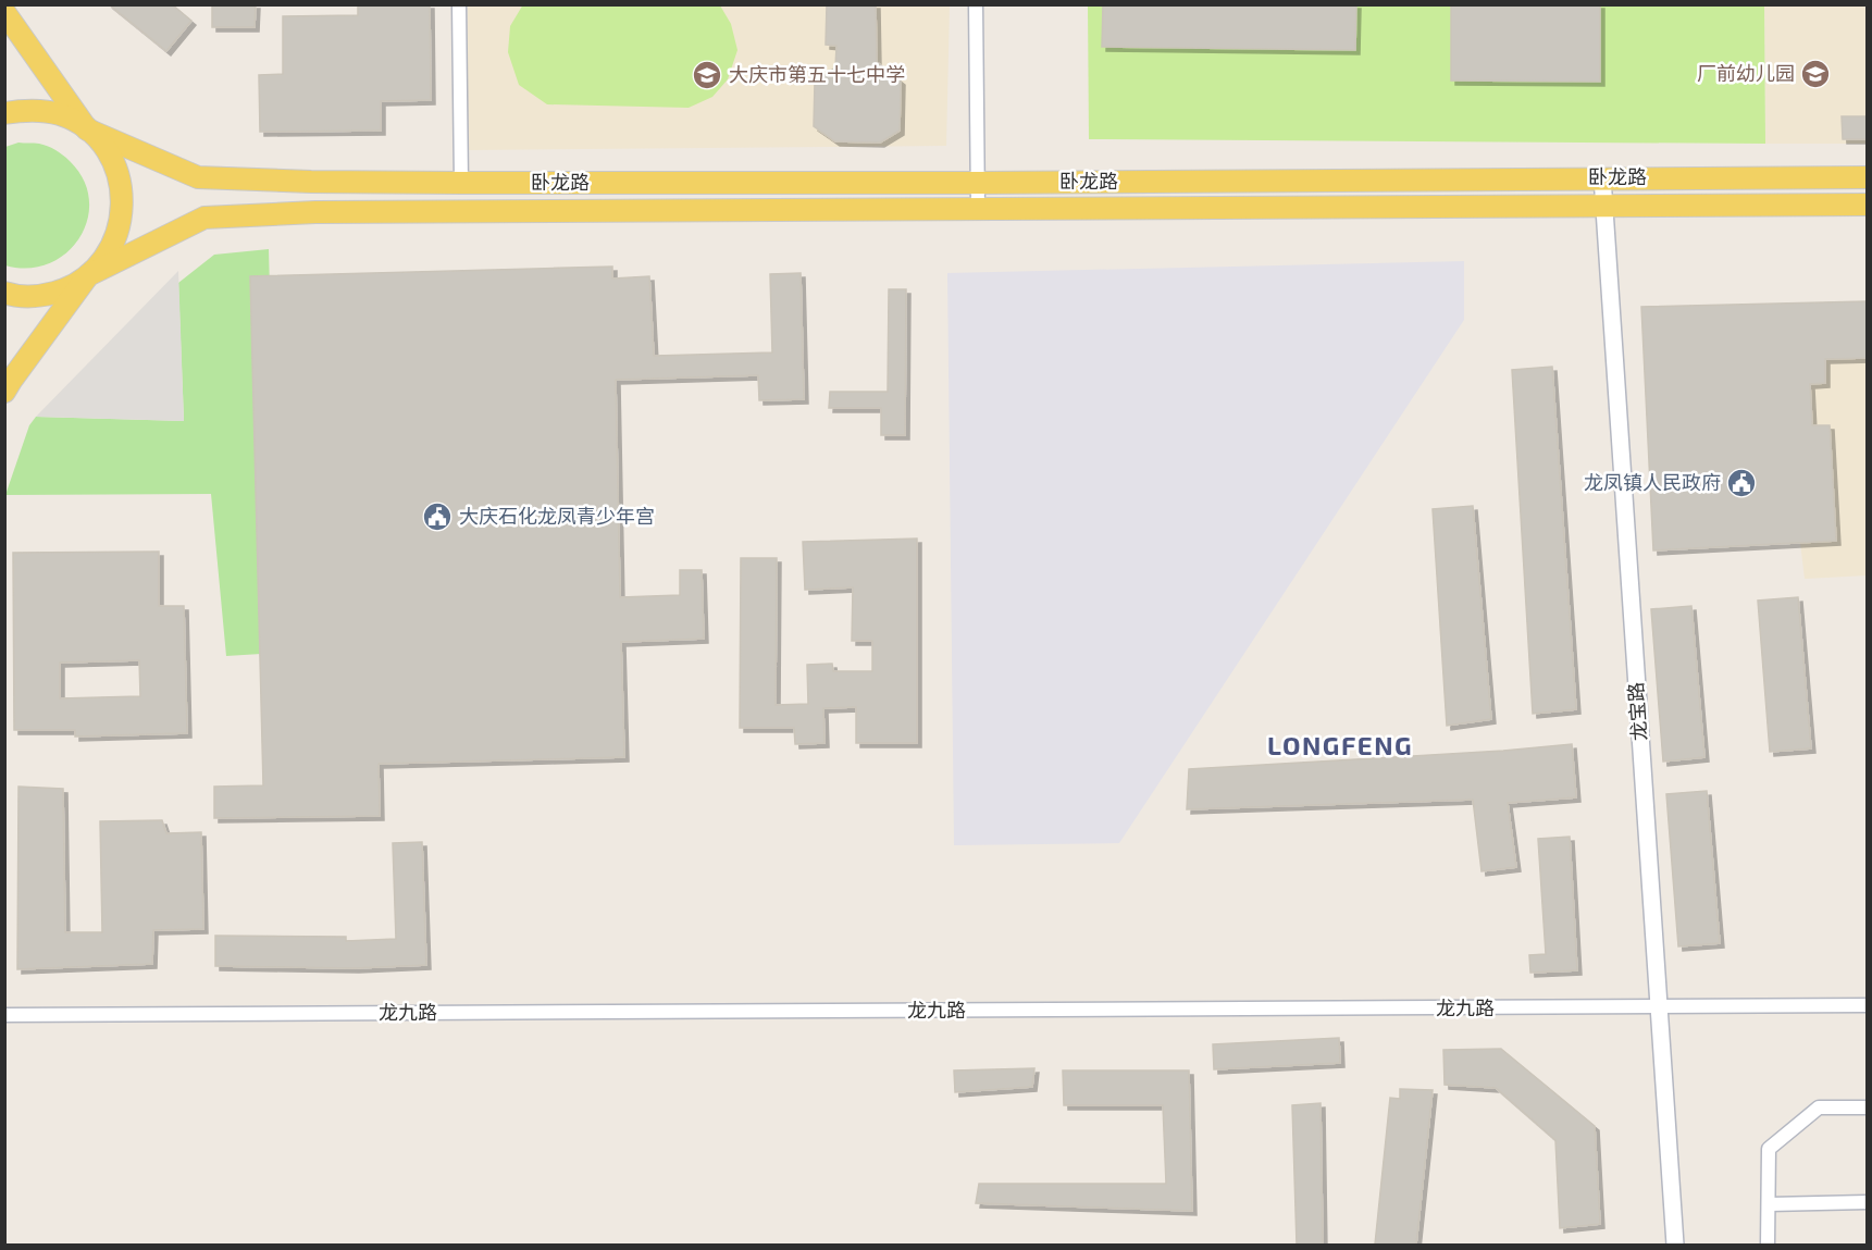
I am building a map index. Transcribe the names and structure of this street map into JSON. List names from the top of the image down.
{
  "streets": {
    "main road": ["卧龙路"],
    "street": ["龙宝路", "龙九路"]
  },
  "crossings": [
    ["卧龙路", "龙宝路"],
    ["龙宝路", "龙九路"]
  ],
  "districts": ["LONGFENG"],
  "places": {
    "school or university": ["厂前幼儿园", "大庆市第五十七中学"],
    "public building": ["龙凤镇人民政府", "大庆石化龙凤青少年宫"]
  }
}
